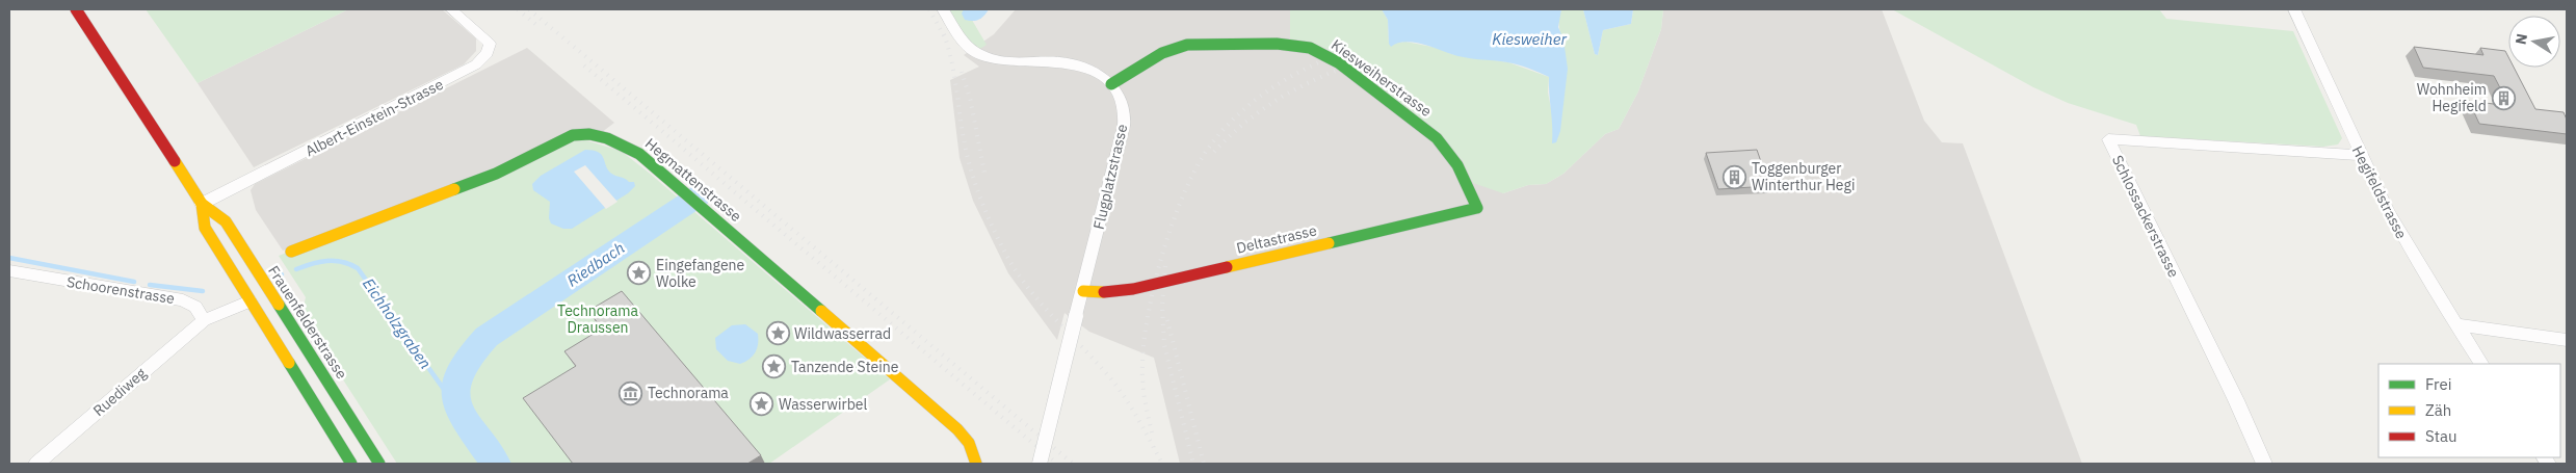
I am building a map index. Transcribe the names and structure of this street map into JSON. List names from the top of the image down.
{
  "streets": {
    "street": [
      "Kiesweiherstrasse",
      "Albert-Einstein-Strasse",
      "Flugplatzstrasse",
      "Hegmattenstrasse",
      "Hegifeldstrasse",
      "Schlossackerstrasse",
      "Deltastrasse",
      "Schoorenstrasse",
      "Frauenfelderstrasse",
      "Ruediweg"
    ]
  },
  "crossings": [
    ["Kiesweiherstrasse", "Flugplatzstrasse"],
    ["Kiesweiherstrasse", "Deltastrasse"],
    ["Albert-Einstein-Strasse", "Frauenfelderstrasse"],
    ["Flugplatzstrasse", "Deltastrasse"],
    ["Hegifeldstrasse", "Schlossackerstrasse"],
    ["Schoorenstrasse", "Ruediweg"]
  ],
  "water": ["Kiesweiher", "Riedbach", "Eichholzgraben"],
  "parks": ["Technorama Draussen"],
  "places": {
    "building": ["Wohnheim Hegifeld", "Toggenburger Winterthur Hegi"],
    "place": [
      "Eingefangene Wolke",
      "Wildwasserrad",
      "Tanzende Steine",
      "Wasserwirbel"
    ],
    "museum": ["Technorama"]
  },
  "legend": ["Frei", "Zäh", "Stau"],
  "north": "left"
}
